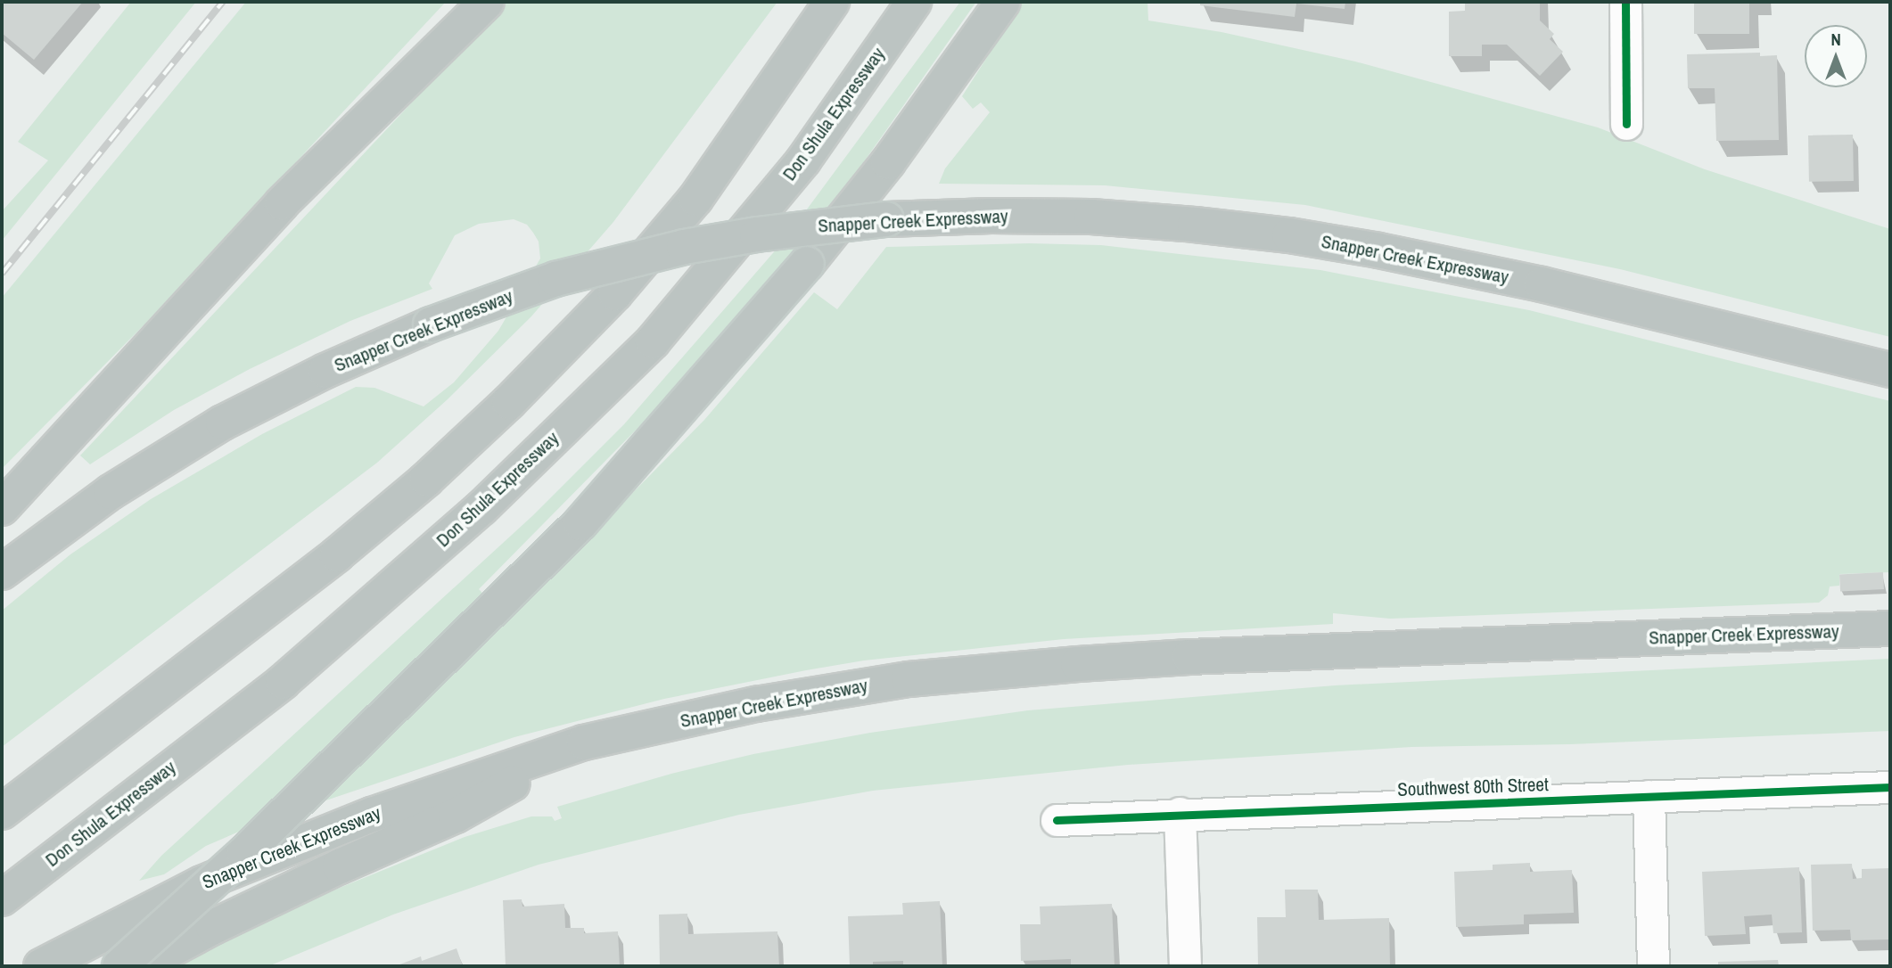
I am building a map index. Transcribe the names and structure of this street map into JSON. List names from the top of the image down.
{
  "streets": {
    "highway": ["Don Shula Expressway", "Snapper Creek Expressway"],
    "street": ["Southwest 80th Street"]
  },
  "north": "top"
}
